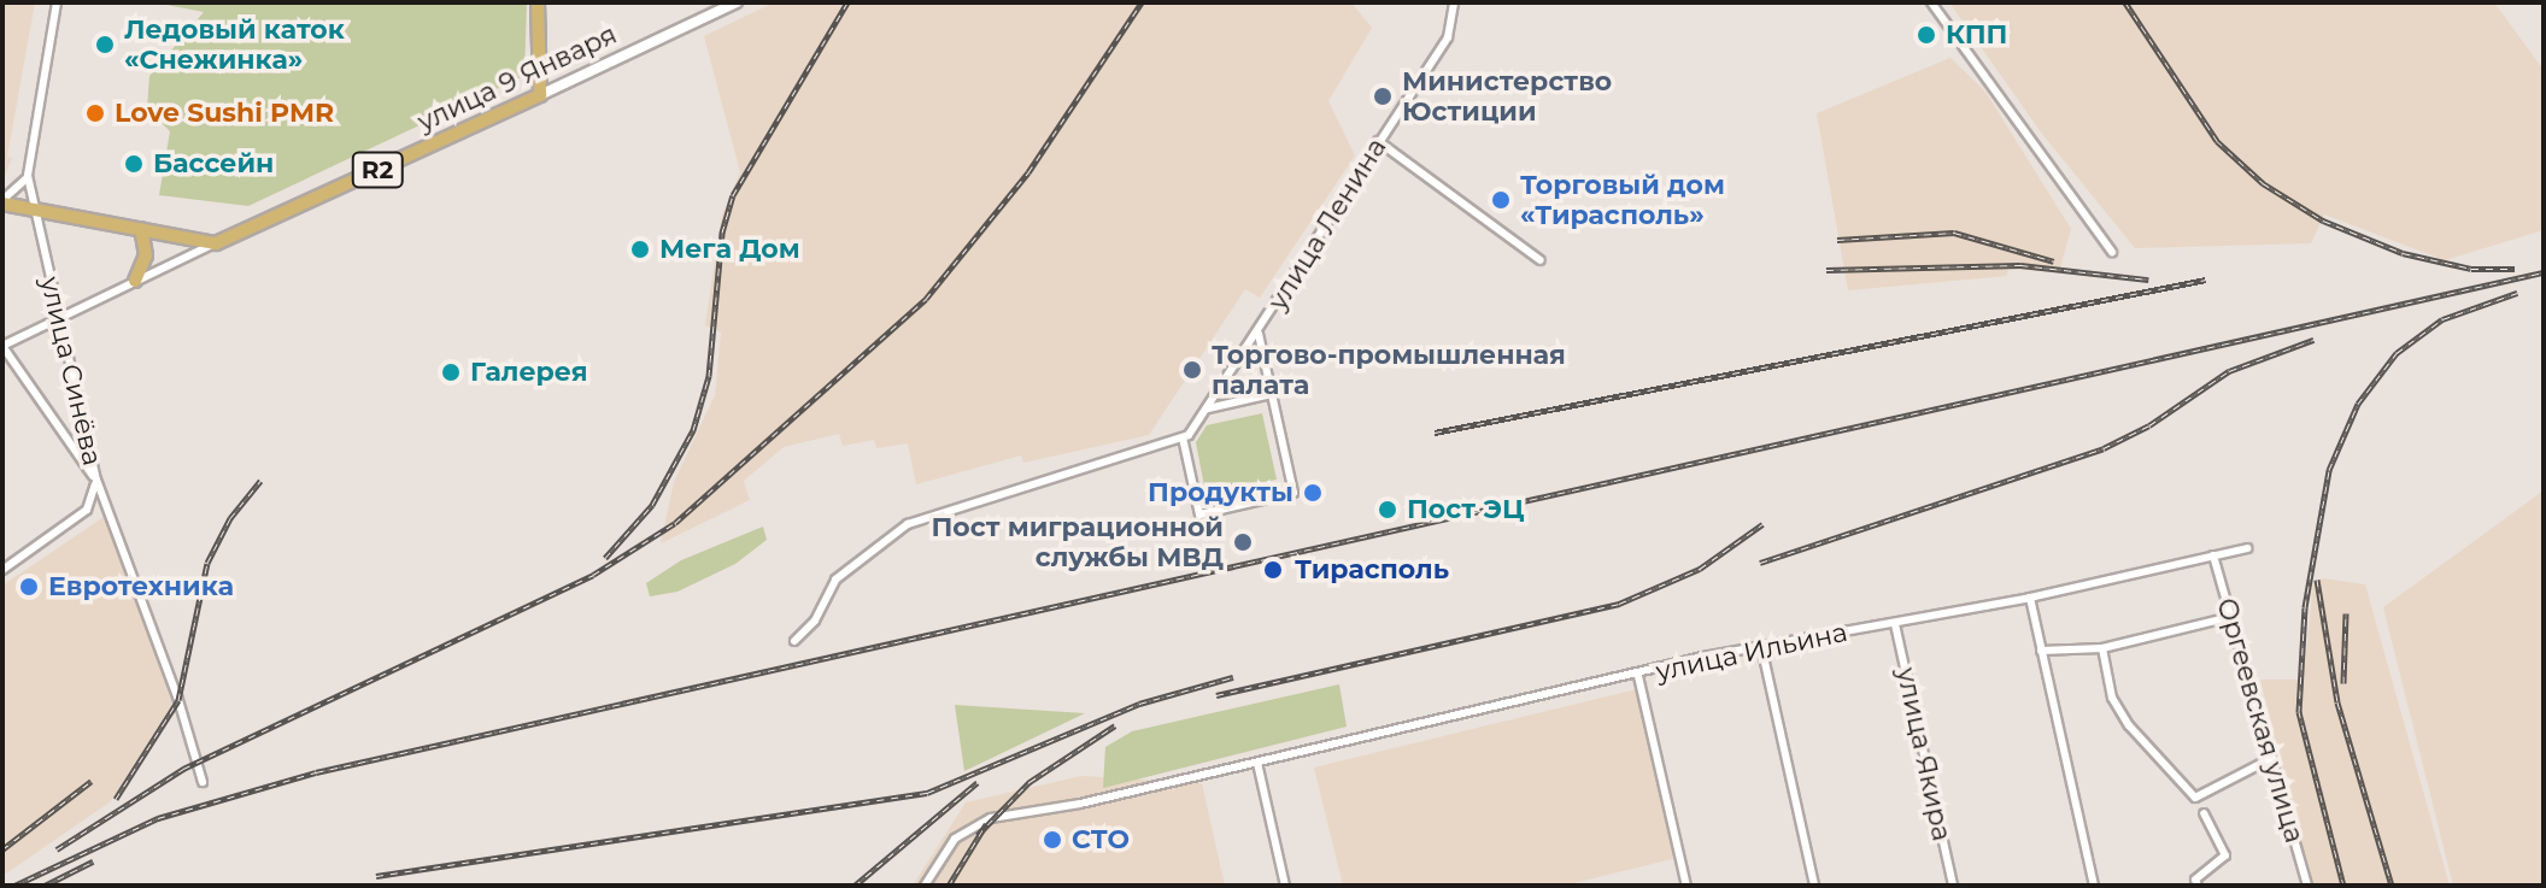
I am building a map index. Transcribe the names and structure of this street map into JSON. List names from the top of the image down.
{
  "streets": {
    "main road": ["улица 9 Января", "R2"],
    "street": [
      "улица Ленина",
      "улица Синёва",
      "улица Ильина",
      "Оргеевская улица",
      "улица Якира"
    ]
  },
  "crossings": [
    ["улица 9 Января", "улица Синёва"],
    ["улица Ильина", "Оргеевская улица"],
    ["улица Ильина", "улица Якира"]
  ],
  "places": [
    "КПП",
    "Ледовый каток «Снежинка»",
    "Министерство Юстиции",
    "Love Sushi PMR",
    "Бассейн",
    "Торговый дом «Тирасполь»",
    "Мега Дом",
    "Торгово-промышленная палата",
    "Галерея",
    "Продукты",
    "Пост ЭЦ",
    "Пост миграционной службы МВД",
    "Тирасполь",
    "Евротехника",
    "СТО"
  ]
}
